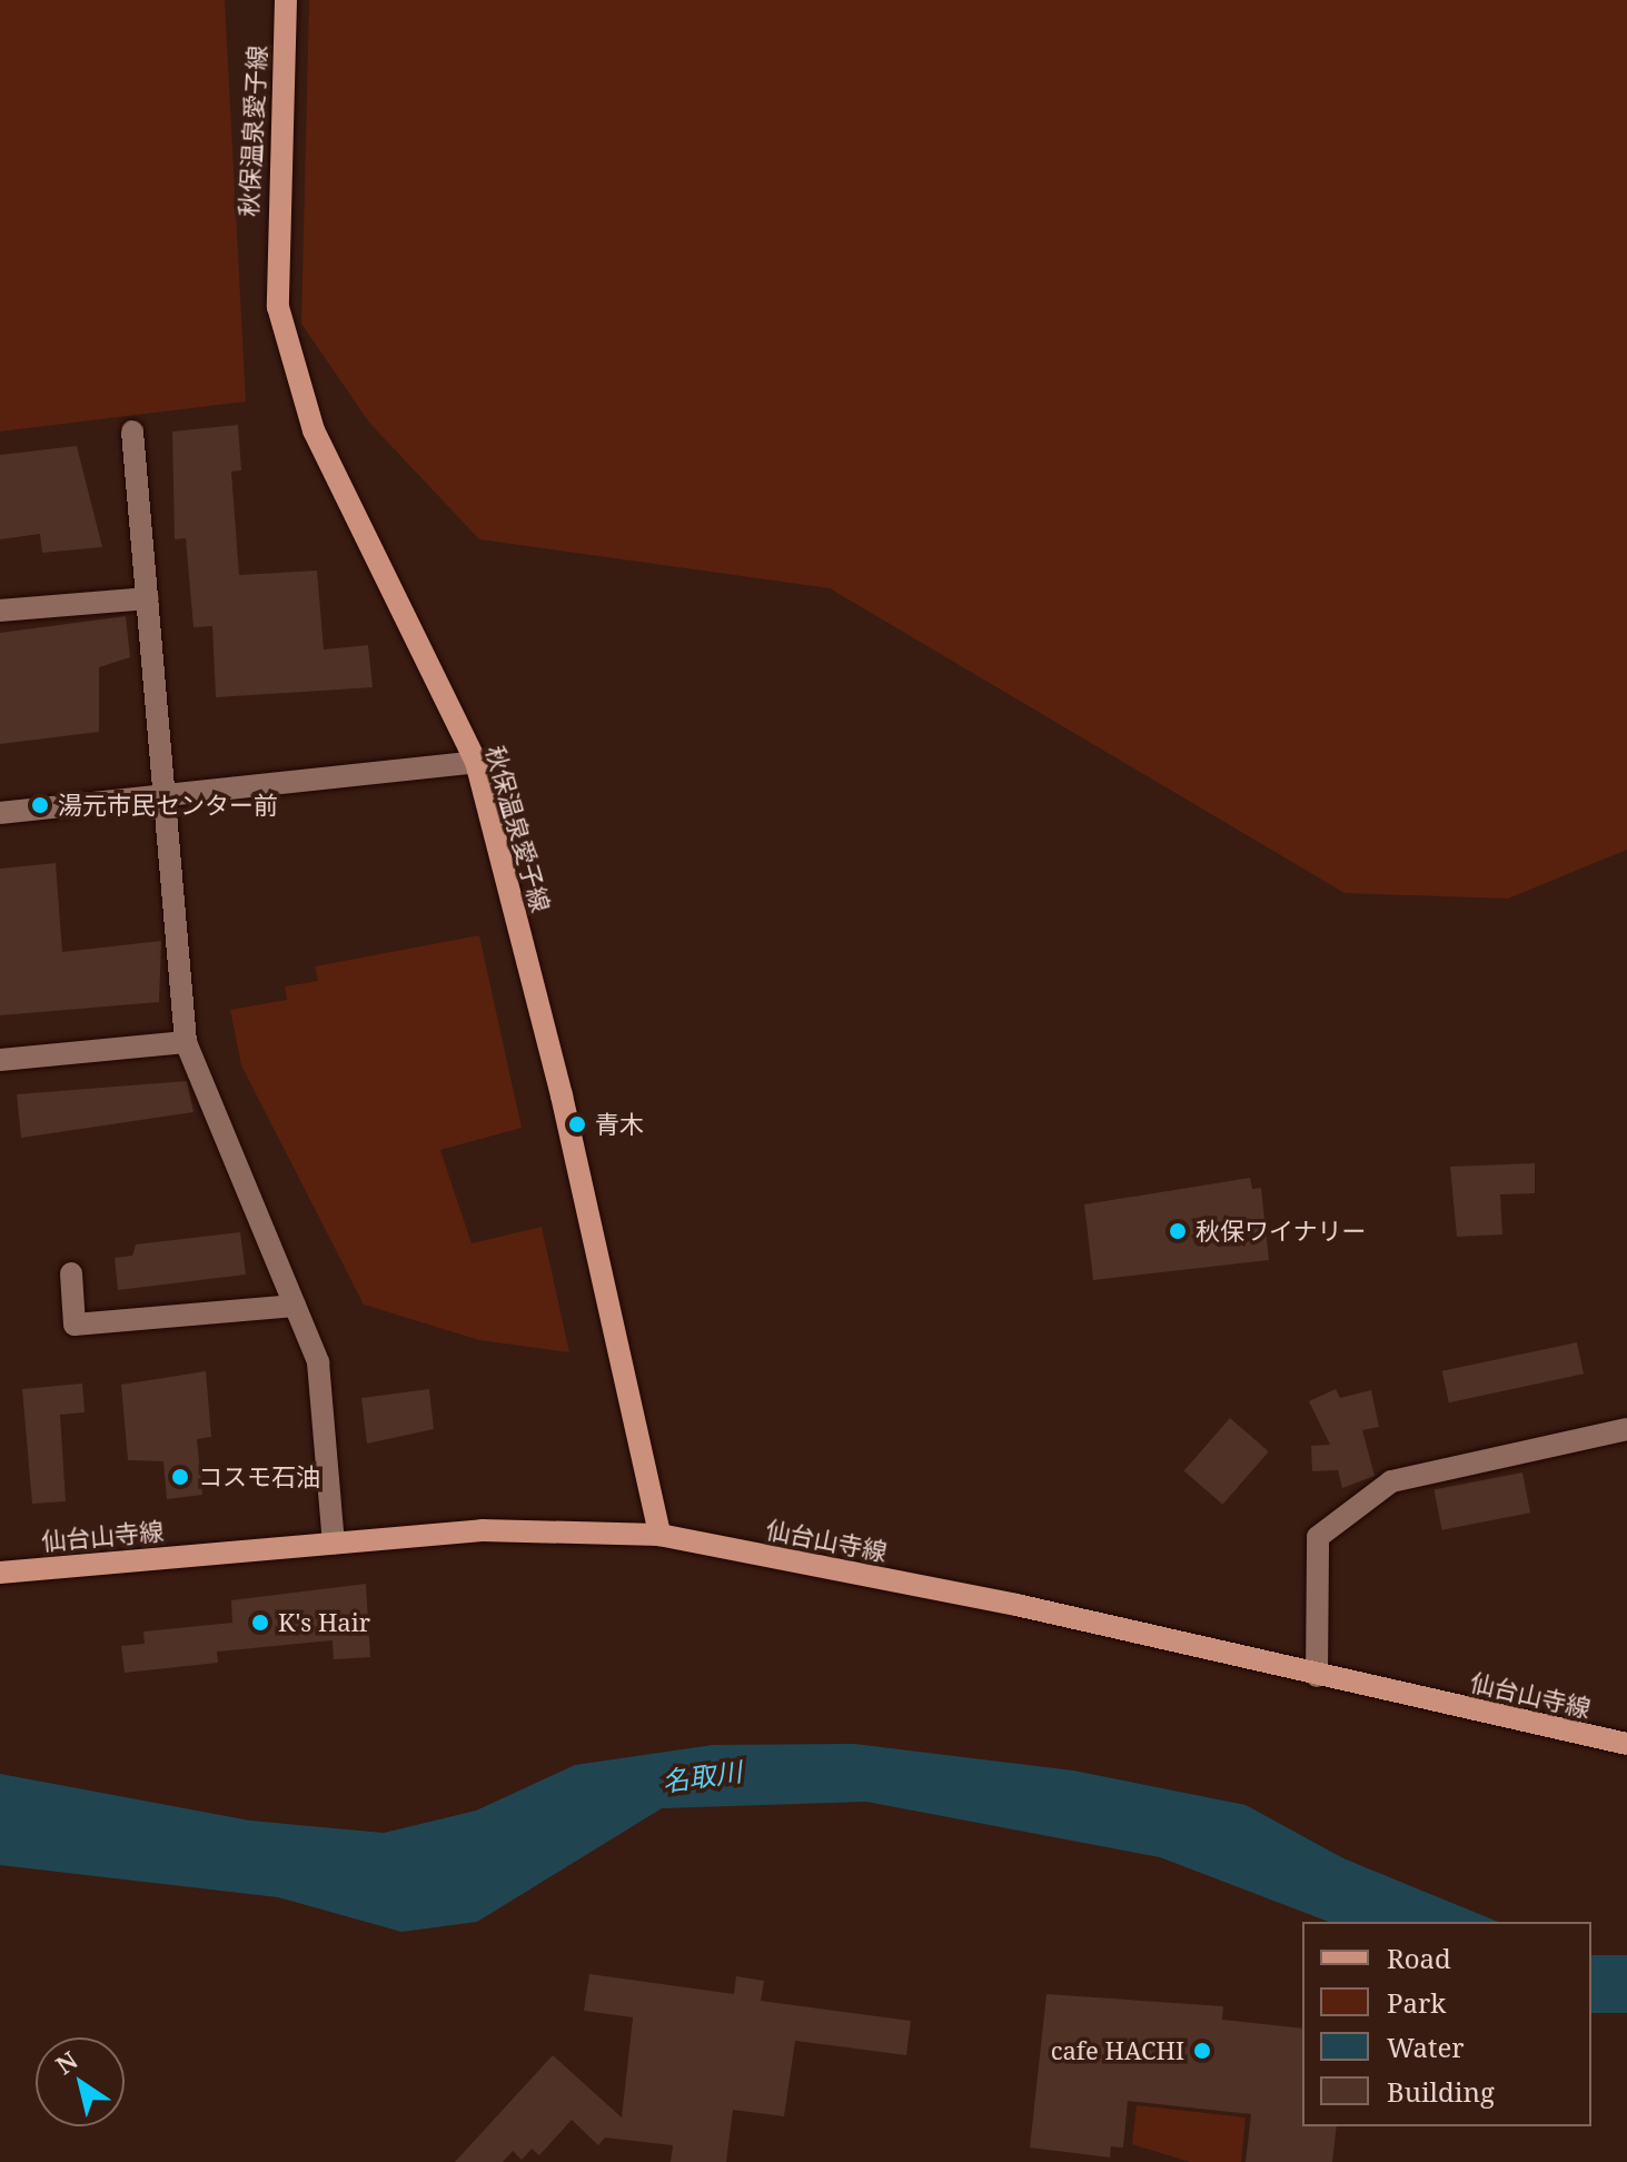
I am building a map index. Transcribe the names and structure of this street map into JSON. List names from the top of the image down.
{
  "streets": {
    "main road": ["秋保温泉愛子線", "仙台山寺線"]
  },
  "crossings": [
    ["秋保温泉愛子線", "仙台山寺線"]
  ],
  "water": ["名取川"],
  "places": [
    "湯元市民センター前",
    "青木",
    "秋保ワイナリー",
    "コスモ石油",
    "K's Hair",
    "cafe HACHI"
  ],
  "legend": [
    "Road",
    "Park",
    "Water",
    "Building"
  ],
  "north": "top left"
}
